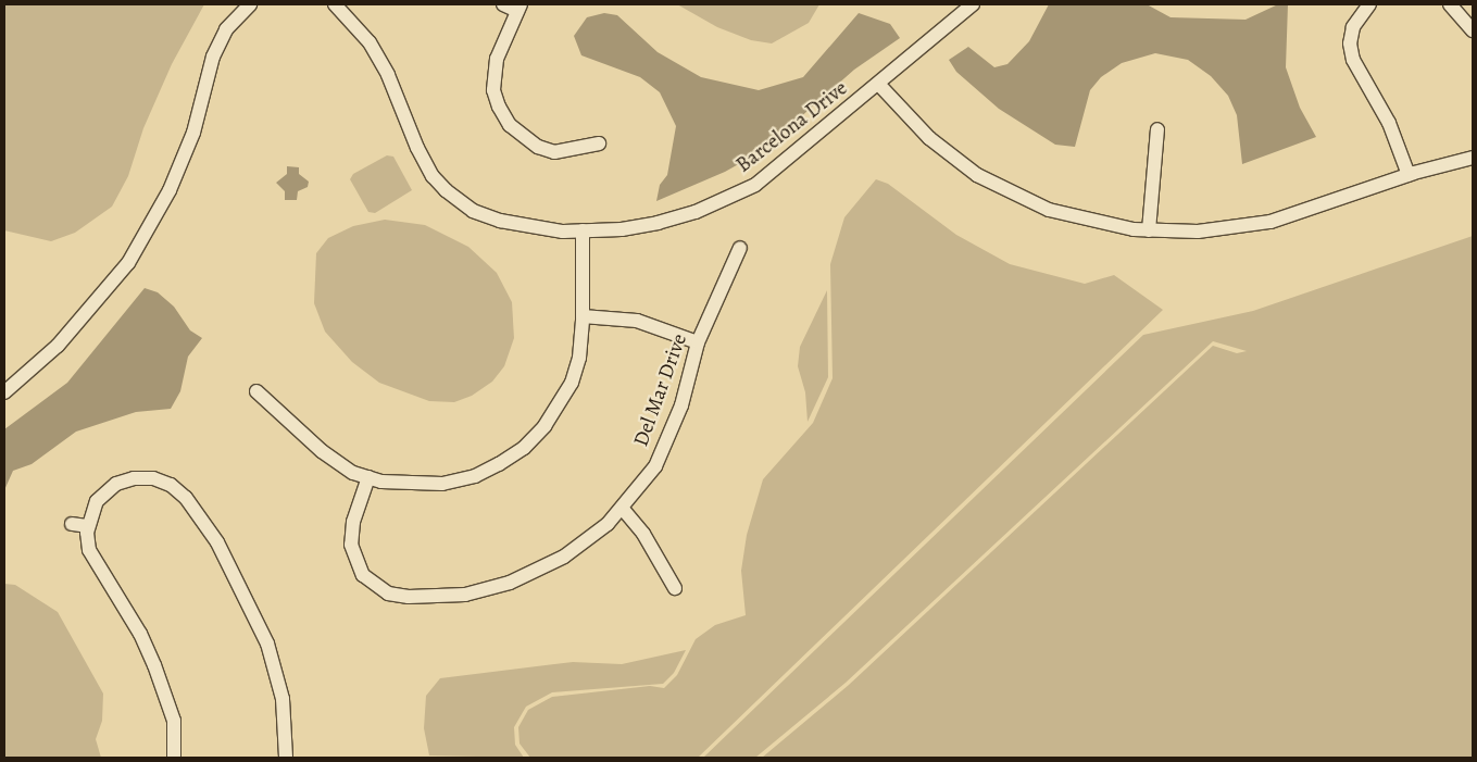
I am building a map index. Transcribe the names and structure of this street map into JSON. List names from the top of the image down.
{
  "streets": {
    "street": ["Barcelona Drive", "Del Mar Drive"]
  }
}
